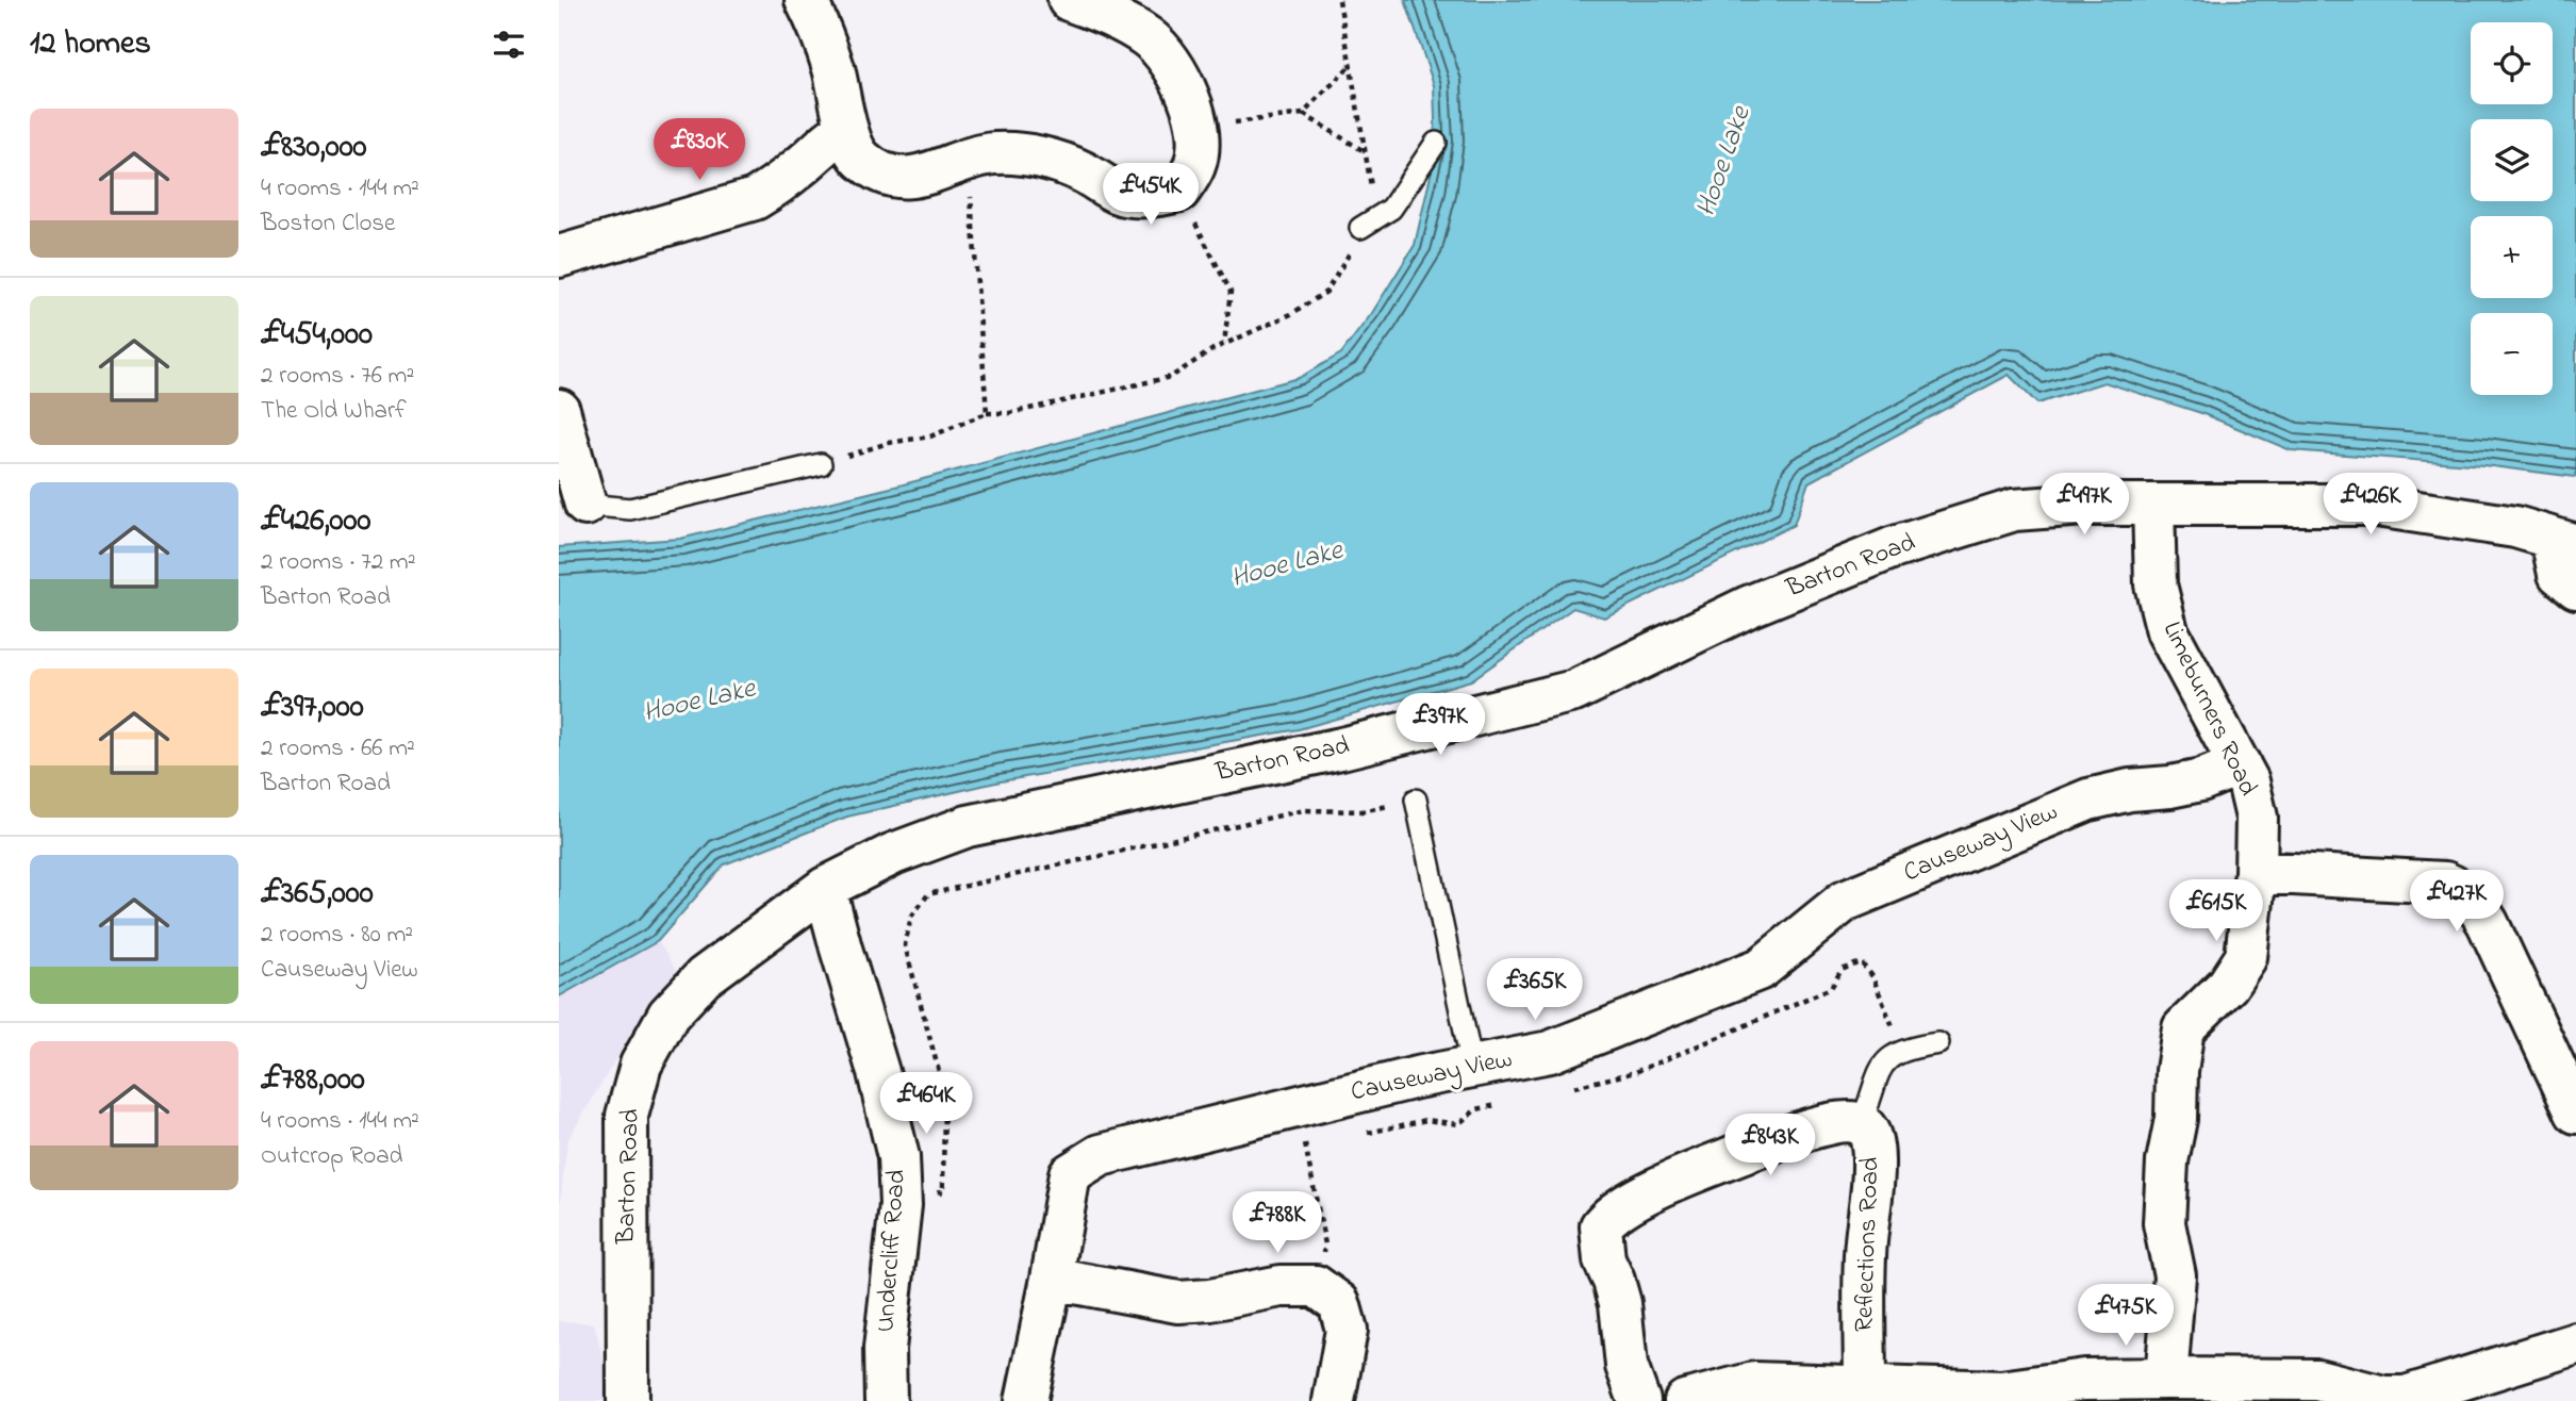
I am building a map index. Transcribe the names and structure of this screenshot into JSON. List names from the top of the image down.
{
  "streets": {
    "street": [
      "Barton Road",
      "Limeburners Road",
      "Causeway View",
      "Reflections Road",
      "Undercliff Road"
    ]
  },
  "crossings": [
    ["Barton Road", "Limeburners Road"],
    ["Barton Road", "Undercliff Road"],
    ["Limeburners Road", "Causeway View"]
  ],
  "water": ["Hooe Lake"],
  "page": {
    "heading": "12 homes",
    "map_buttons": ["+", "−"],
    "list": [
      {
        "name": "£830,000",
        "note": "4 rooms · 144 m² · Boston Close"
      },
      {
        "name": "£454,000",
        "note": "2 rooms · 76 m² · The Old Wharf"
      },
      {
        "name": "£426,000",
        "note": "2 rooms · 72 m² · Barton Road"
      },
      {
        "name": "£397,000",
        "note": "2 rooms · 66 m² · Barton Road"
      },
      {
        "name": "£365,000",
        "note": "2 rooms · 80 m² · Causeway View"
      },
      {
        "name": "£788,000",
        "note": "4 rooms · 144 m² · Outcrop Road"
      }
    ],
    "price": [
      "£830K",
      "£454K",
      "£497K",
      "£426K",
      "£397K",
      "£427K",
      "£615K",
      "£365K",
      "£464K",
      "£843K",
      "£788K",
      "£475K"
    ]
  }
}
